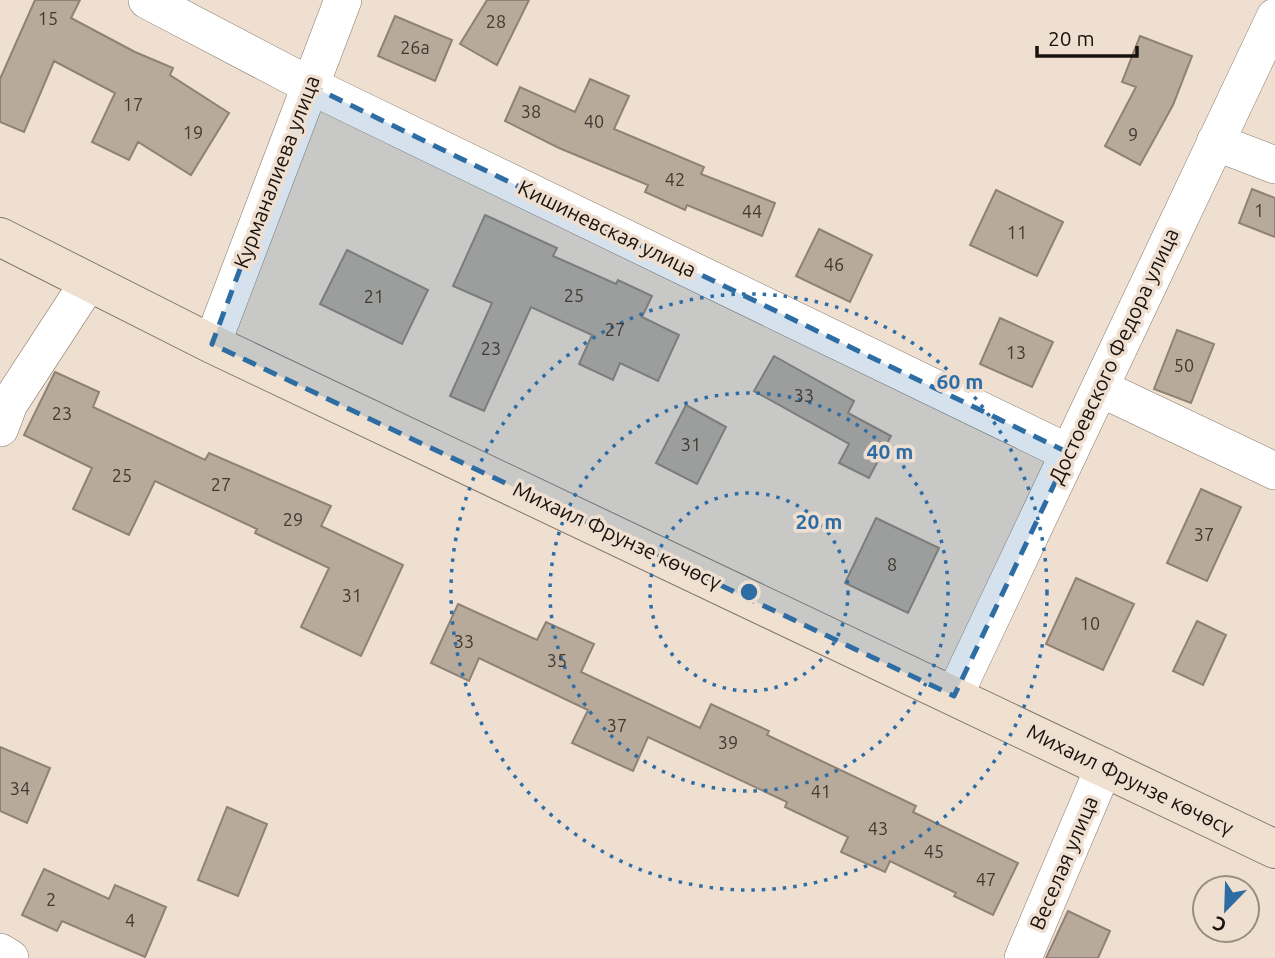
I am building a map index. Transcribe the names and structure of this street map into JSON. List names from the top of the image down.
{
  "streets": {
    "main road": ["Михаил Фрунзе көчөсү"],
    "street": [
      "Курманалиева улица",
      "Кишиневская улица",
      "Достоевского Федора улица",
      "Веселая улица"
    ]
  },
  "crossings": [
    ["Курманалиева улица", "Кишиневская улица"],
    ["Курманалиева улица", "Михаил Фрунзе көчөсү"],
    ["Кишиневская улица", "Достоевского Федора улица"],
    ["Достоевского Федора улица", "Михаил Фрунзе көчөсү"],
    ["Михаил Фрунзе көчөсү", "Веселая улица"]
  ],
  "house_numbers": [
    "15",
    "28",
    "26а",
    "17",
    "38",
    "40",
    "19",
    "9",
    "42",
    "1",
    "44",
    "11",
    "46",
    "25",
    "21",
    "27",
    "23",
    "13",
    "50",
    "33",
    "23",
    "31",
    "25",
    "27",
    "29",
    "37",
    "8",
    "31",
    "10",
    "33",
    "35",
    "37",
    "39",
    "34",
    "41",
    "43",
    "45",
    "47",
    "2",
    "4"
  ],
  "scale_bar": "20 m",
  "north": "bottom left",
  "rings": ["60 m", "40 m", "20 m"]
}
